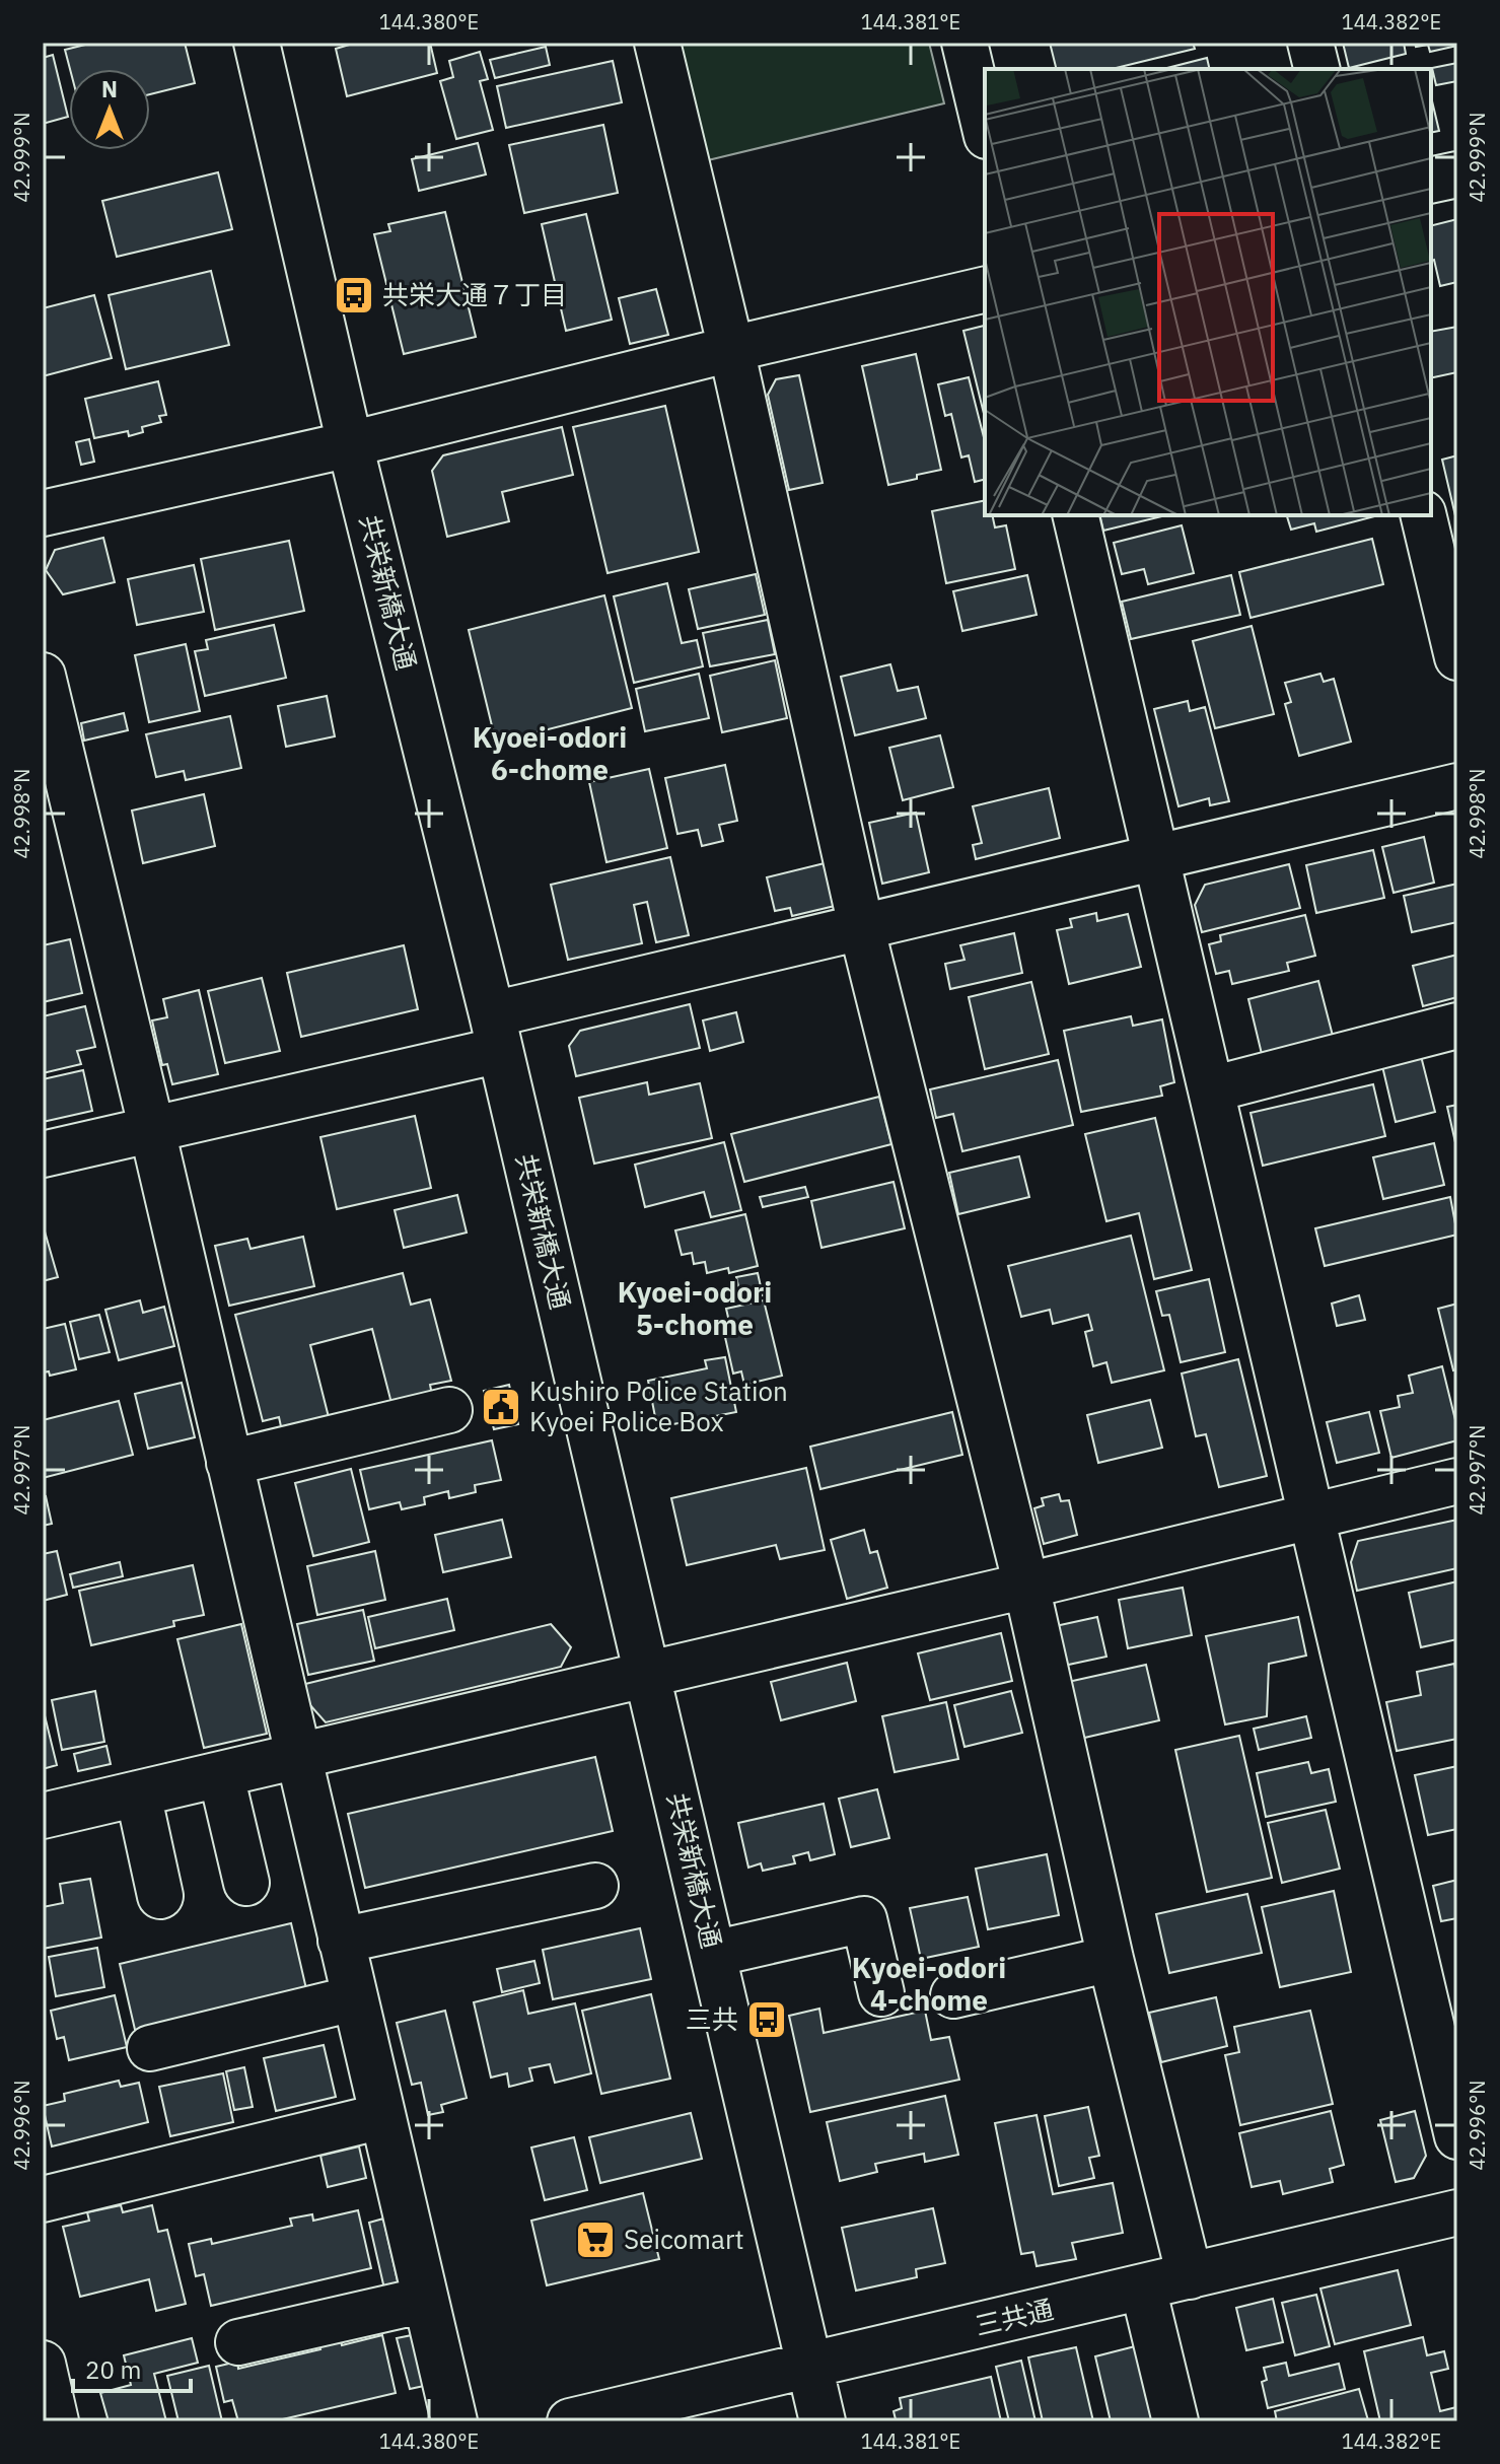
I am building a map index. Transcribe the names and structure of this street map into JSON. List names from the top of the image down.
{
  "streets": {
    "street": ["共栄新橋大通", "三共通"]
  },
  "crossings": [
    ["共栄新橋大通", "三共通"]
  ],
  "districts": ["Kyoei-odori 6-chome", "Kyoei-odori 5-chome", "Kyoei-odori 4-chome"],
  "places": {
    "bus stop": ["共栄大通７丁目", "三共"],
    "public building": ["Kushiro Police Station Kyoei Police Box"],
    "supermarket": ["Seicomart"]
  },
  "scale_bar": "20 m",
  "north": "top",
  "coordinates": [
    "144.380°E",
    "144.381°E",
    "144.382°E",
    "42.999°N",
    "42.998°N",
    "42.997°N",
    "42.996°N"
  ]
}
